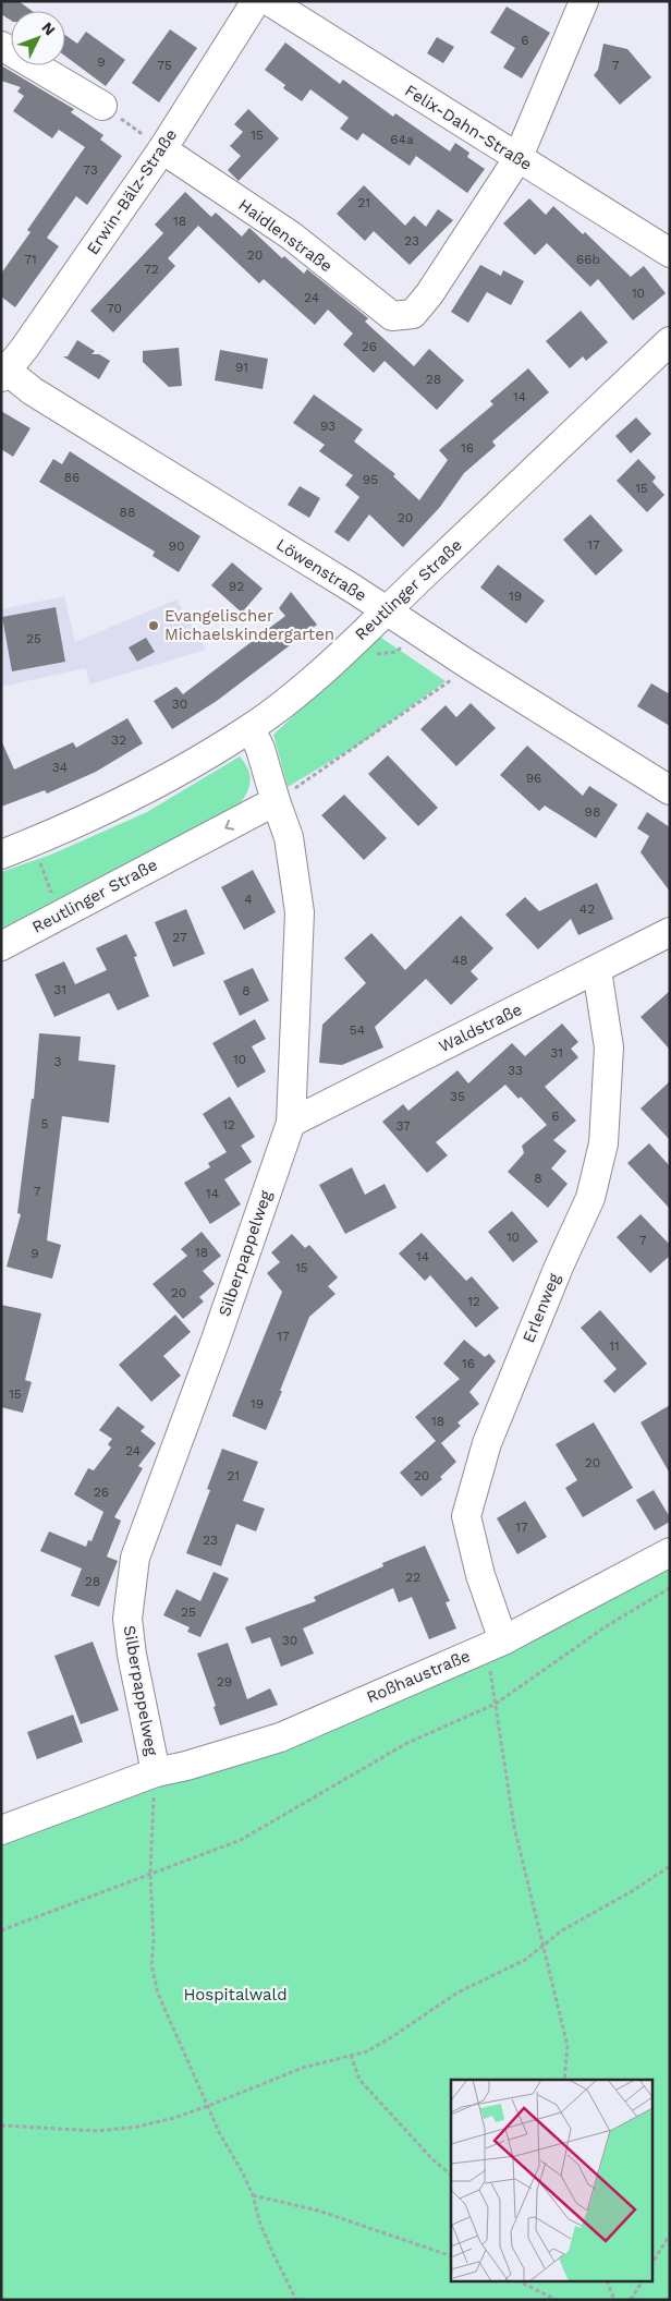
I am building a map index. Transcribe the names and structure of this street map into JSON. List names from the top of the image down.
{
  "streets": {
    "street": [
      "Felix-Dahn-Straße",
      "Erwin-Bälz-Straße",
      "Haidlenstraße",
      "Löwenstraße",
      "Reutlinger Straße",
      "Waldstraße",
      "Silberpappelweg",
      "Erlenweg",
      "Roßhaustraße"
    ]
  },
  "crossings": [
    ["Felix-Dahn-Straße", "Haidlenstraße"],
    ["Erwin-Bälz-Straße", "Haidlenstraße"],
    ["Erwin-Bälz-Straße", "Löwenstraße"],
    ["Löwenstraße", "Reutlinger Straße"],
    ["Reutlinger Straße", "Silberpappelweg"],
    ["Waldstraße", "Silberpappelweg"],
    ["Waldstraße", "Erlenweg"],
    ["Silberpappelweg", "Roßhaustraße"],
    ["Erlenweg", "Roßhaustraße"]
  ],
  "parks": ["Hospitalwald"],
  "places": ["Evangelischer Michaelskindergarten"],
  "house_numbers": [
    "6",
    "9",
    "75",
    "7",
    "15",
    "64a",
    "73",
    "21",
    "18",
    "23",
    "20",
    "71",
    "66b",
    "72",
    "10",
    "24",
    "70",
    "26",
    "91",
    "28",
    "14",
    "93",
    "16",
    "86",
    "95",
    "15",
    "88",
    "20",
    "17",
    "90",
    "92",
    "19",
    "25",
    "30",
    "32",
    "34",
    "96",
    "98",
    "4",
    "42",
    "27",
    "48",
    "31",
    "8",
    "54",
    "31",
    "10",
    "3",
    "33",
    "35",
    "6",
    "5",
    "12",
    "37",
    "8",
    "7",
    "14",
    "10",
    "7",
    "18",
    "9",
    "14",
    "15",
    "20",
    "12",
    "17",
    "11",
    "16",
    "15",
    "19",
    "18",
    "24",
    "20",
    "21",
    "20",
    "26",
    "17",
    "23",
    "22",
    "28",
    "25",
    "30",
    "29"
  ],
  "north": "top right"
}
